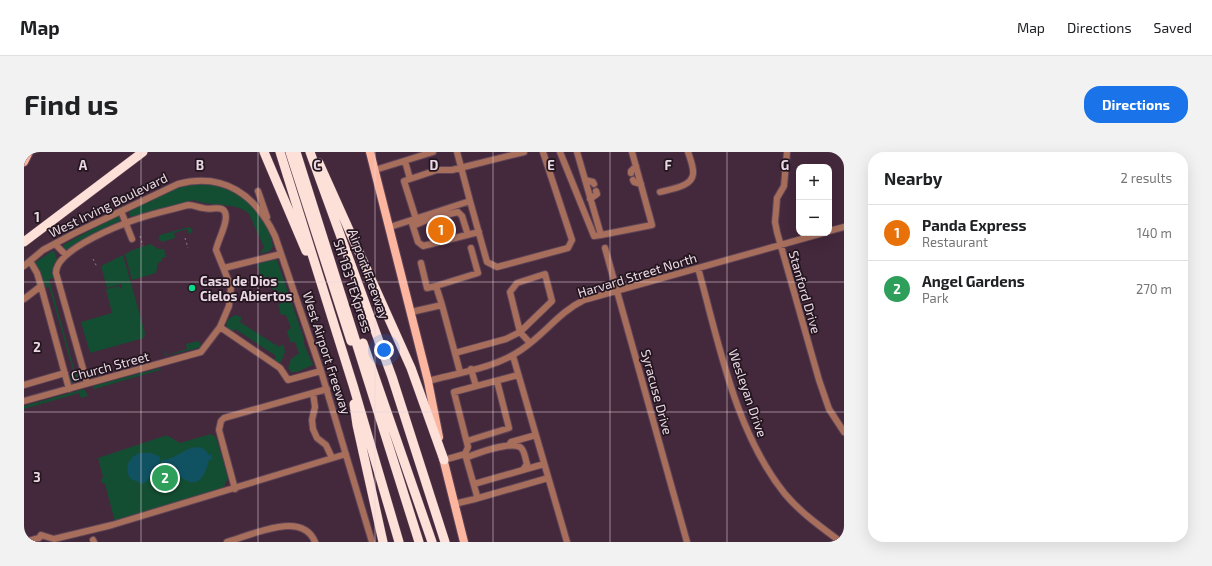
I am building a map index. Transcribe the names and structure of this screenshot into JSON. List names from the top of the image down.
{
  "streets": {
    "highway": ["Airport Freeway", "SH 183 TEXpress"],
    "street": [
      "West Irving Boulevard",
      "Harvard Street North",
      "Stanford Drive",
      "West Airport Freeway",
      "Church Street",
      "Syracuse Drive",
      "Wesleyan Drive"
    ]
  },
  "crossings": [
    ["West Irving Boulevard", "West Airport Freeway"],
    ["Harvard Street North", "Stanford Drive"],
    ["Harvard Street North", "Syracuse Drive"],
    ["Harvard Street North", "Wesleyan Drive"]
  ],
  "places": ["Casa de Dios Cielos Abiertos"],
  "page": {
    "header": "Map",
    "nav": ["Map", "Directions", "Saved"],
    "buttons": "Directions",
    "title": "Find us",
    "heading": ["Nearby", "2 results"],
    "map_buttons": ["+", "−"],
    "list": [
      {
        "mark": "1",
        "name": "Panda Express",
        "note": "Restaurant",
        "value": "140 m"
      },
      {
        "mark": "2",
        "name": "Angel Gardens",
        "note": "Park",
        "value": "270 m"
      }
    ],
    "pins": ["1", "2"]
  },
  "grid": {
    "columns": [
      "A",
      "B",
      "C",
      "D",
      "E",
      "F",
      "G"
    ],
    "rows": ["1", "2", "3"]
  }
}
